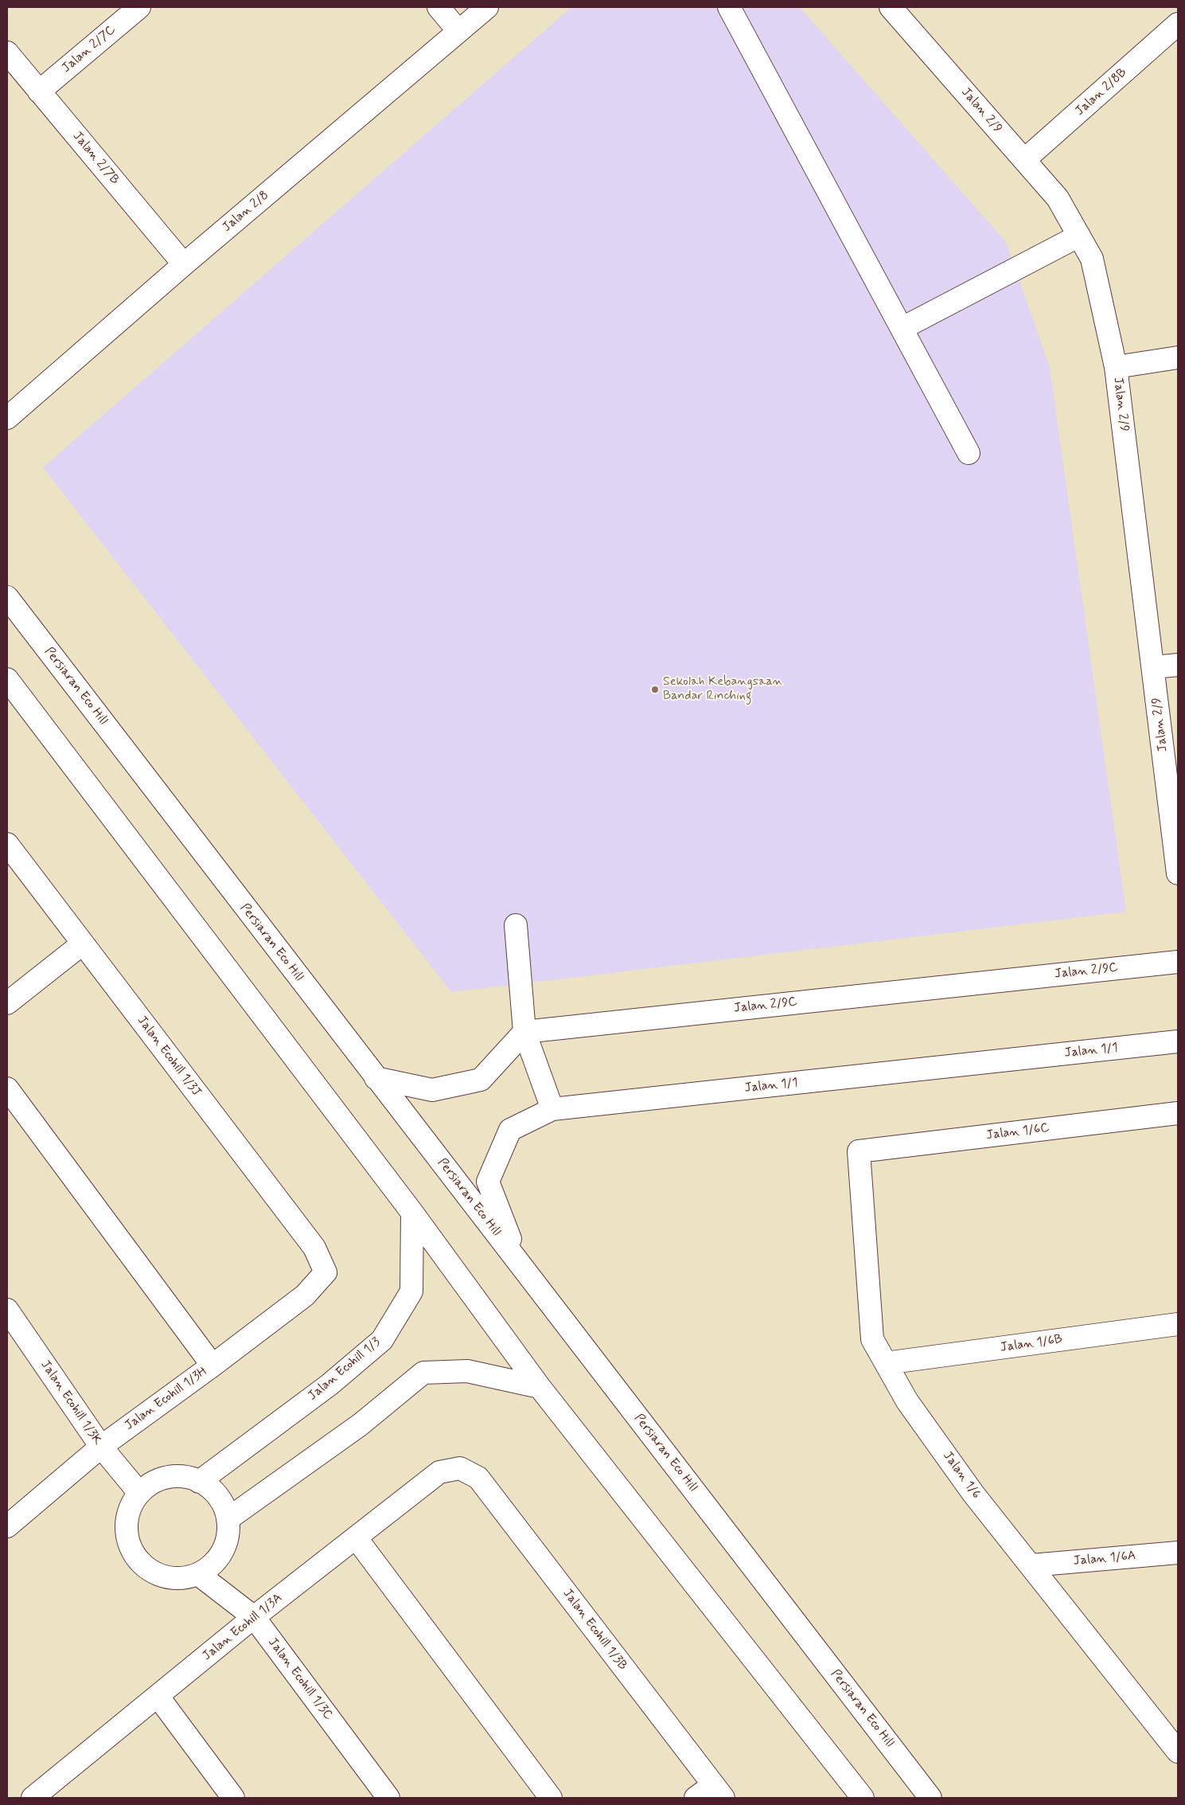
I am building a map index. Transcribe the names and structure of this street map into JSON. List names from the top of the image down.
{
  "streets": {
    "street": [
      "Jalan 2/7C",
      "Jalan 2/8B",
      "Jalan 2/9",
      "Jalan 2/7B",
      "Jalan 2/8",
      "Persiaran Eco Hill",
      "Jalan 2/9C",
      "Jalan 1/1",
      "Jalan Ecohill 1/3J",
      "Jalan 1/6C",
      "Jalan 1/6B",
      "Jalan Ecohill 1/3",
      "Jalan Ecohill 1/3H",
      "Jalan Ecohill 1/3K",
      "Jalan 1/6",
      "Jalan 1/6A",
      "Jalan Ecohill 1/3A",
      "Jalan Ecohill 1/3B",
      "Jalan Ecohill 1/3C"
    ]
  },
  "crossings": [
    ["Jalan 2/7C", "Jalan 2/7B"],
    ["Jalan 2/8B", "Jalan 2/9"],
    ["Jalan 2/7B", "Jalan 2/8"],
    ["Persiaran Eco Hill", "Jalan 1/1"],
    ["Jalan Ecohill 1/3J", "Jalan Ecohill 1/3H"],
    ["Jalan 1/6C", "Jalan 1/6"],
    ["Jalan 1/6B", "Jalan 1/6"],
    ["Jalan Ecohill 1/3", "Jalan Ecohill 1/3K"],
    ["Jalan Ecohill 1/3", "Jalan Ecohill 1/3C"],
    ["Jalan Ecohill 1/3H", "Jalan Ecohill 1/3K"],
    ["Jalan Ecohill 1/3K", "Jalan Ecohill 1/3C"],
    ["Jalan 1/6", "Jalan 1/6A"],
    ["Jalan Ecohill 1/3A", "Jalan Ecohill 1/3B"],
    ["Jalan Ecohill 1/3A", "Jalan Ecohill 1/3C"]
  ],
  "places": ["Sekolah Kebangsaan Bandar Rinching"]
}
